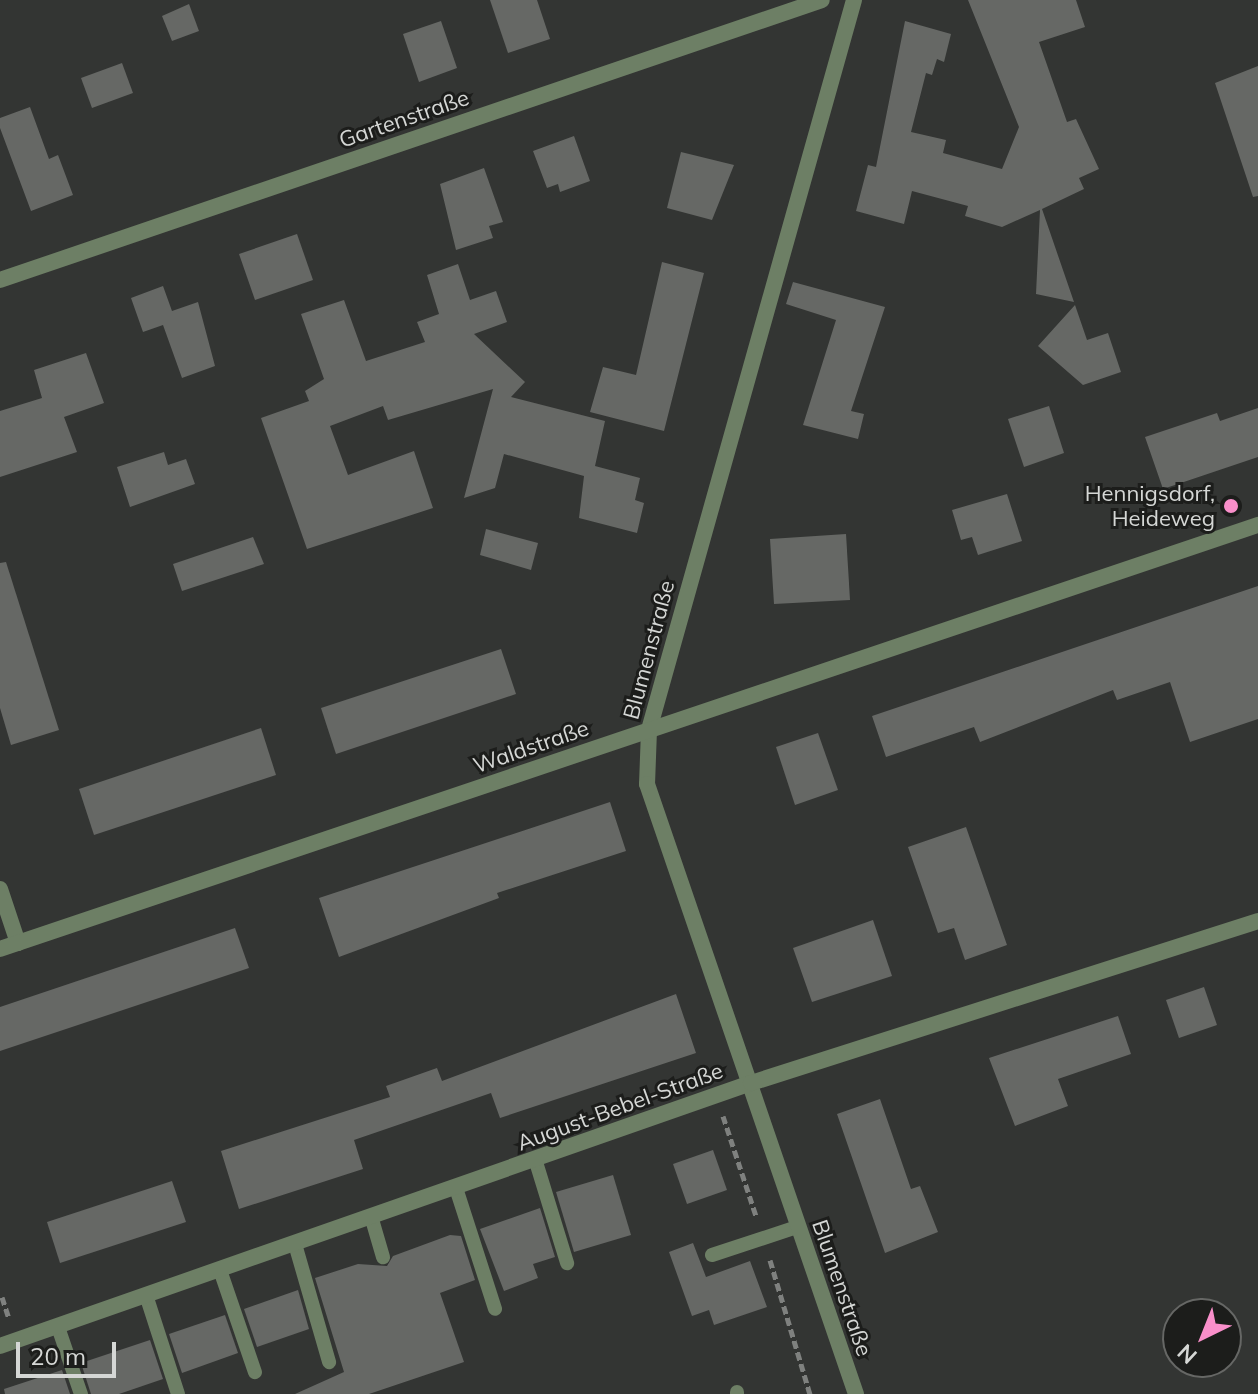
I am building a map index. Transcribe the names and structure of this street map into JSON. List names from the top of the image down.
{
  "streets": {
    "street": [
      "Gartenstraße",
      "Blumenstraße",
      "Waldstraße",
      "August-Bebel-Straße"
    ]
  },
  "crossings": [
    ["Blumenstraße", "Waldstraße"],
    ["Blumenstraße", "August-Bebel-Straße"]
  ],
  "places": ["Hennigsdorf, Heideweg"],
  "scale_bar": "20 m",
  "north": "bottom left"
}
